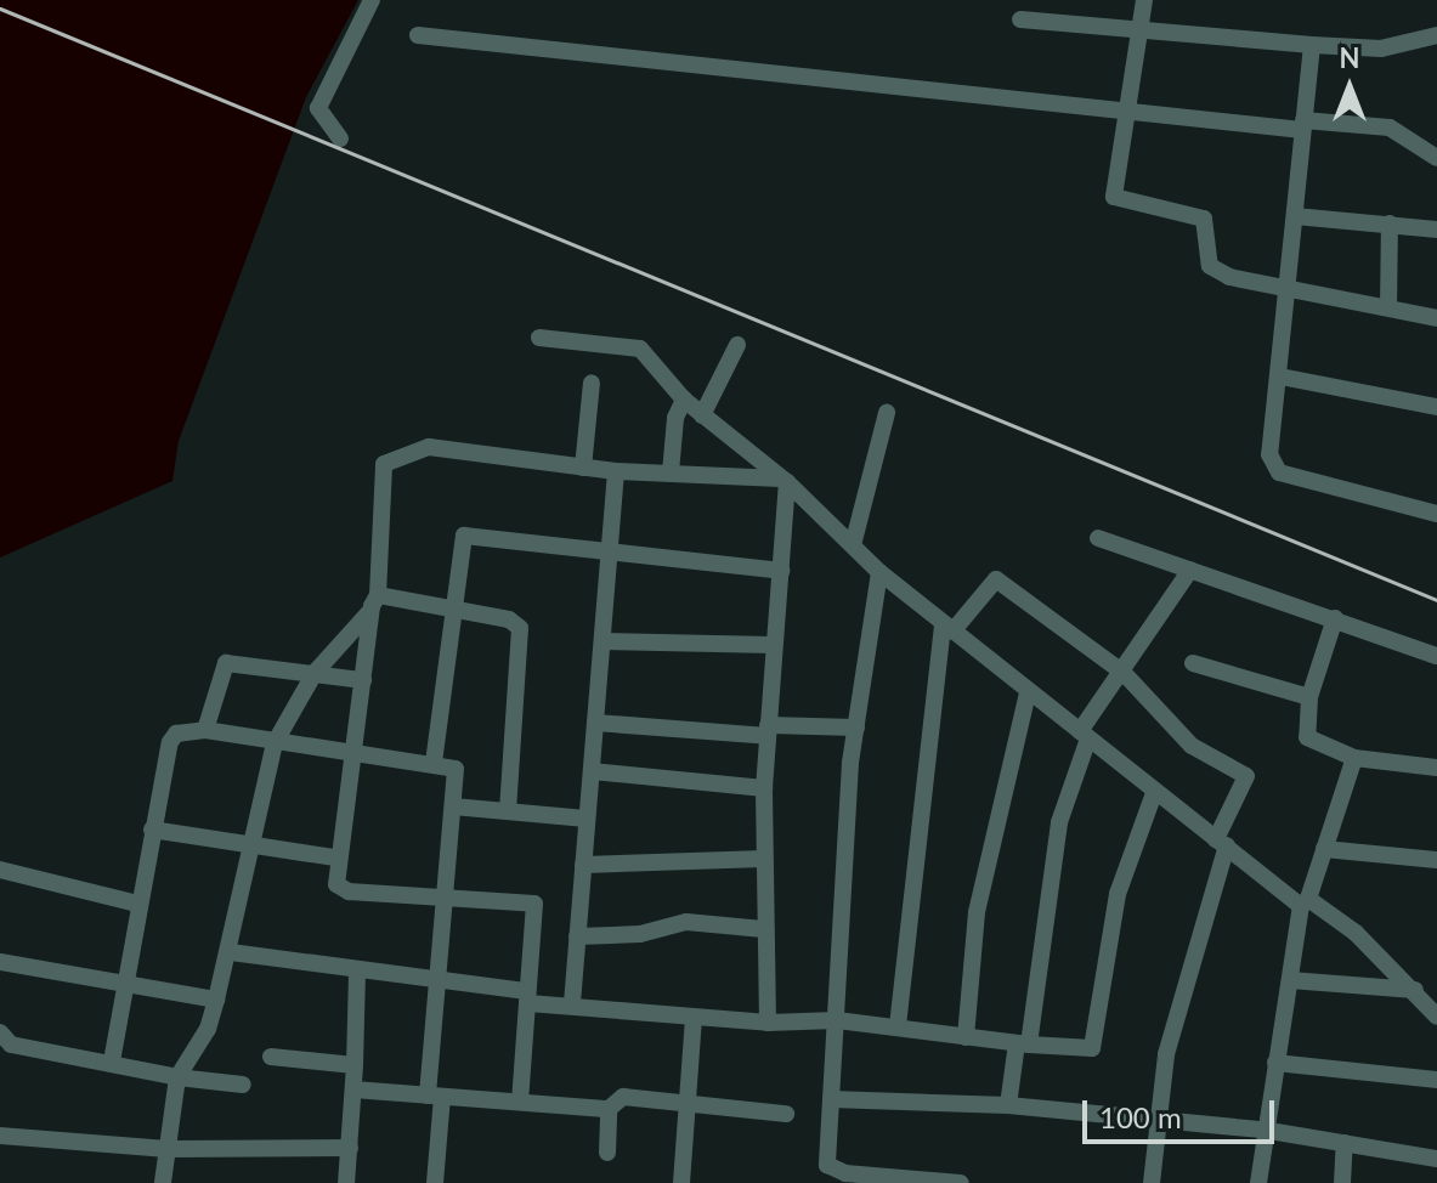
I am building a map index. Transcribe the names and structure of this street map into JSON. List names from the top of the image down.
{
  "scale_bar": "100 m",
  "north": "top"
}
